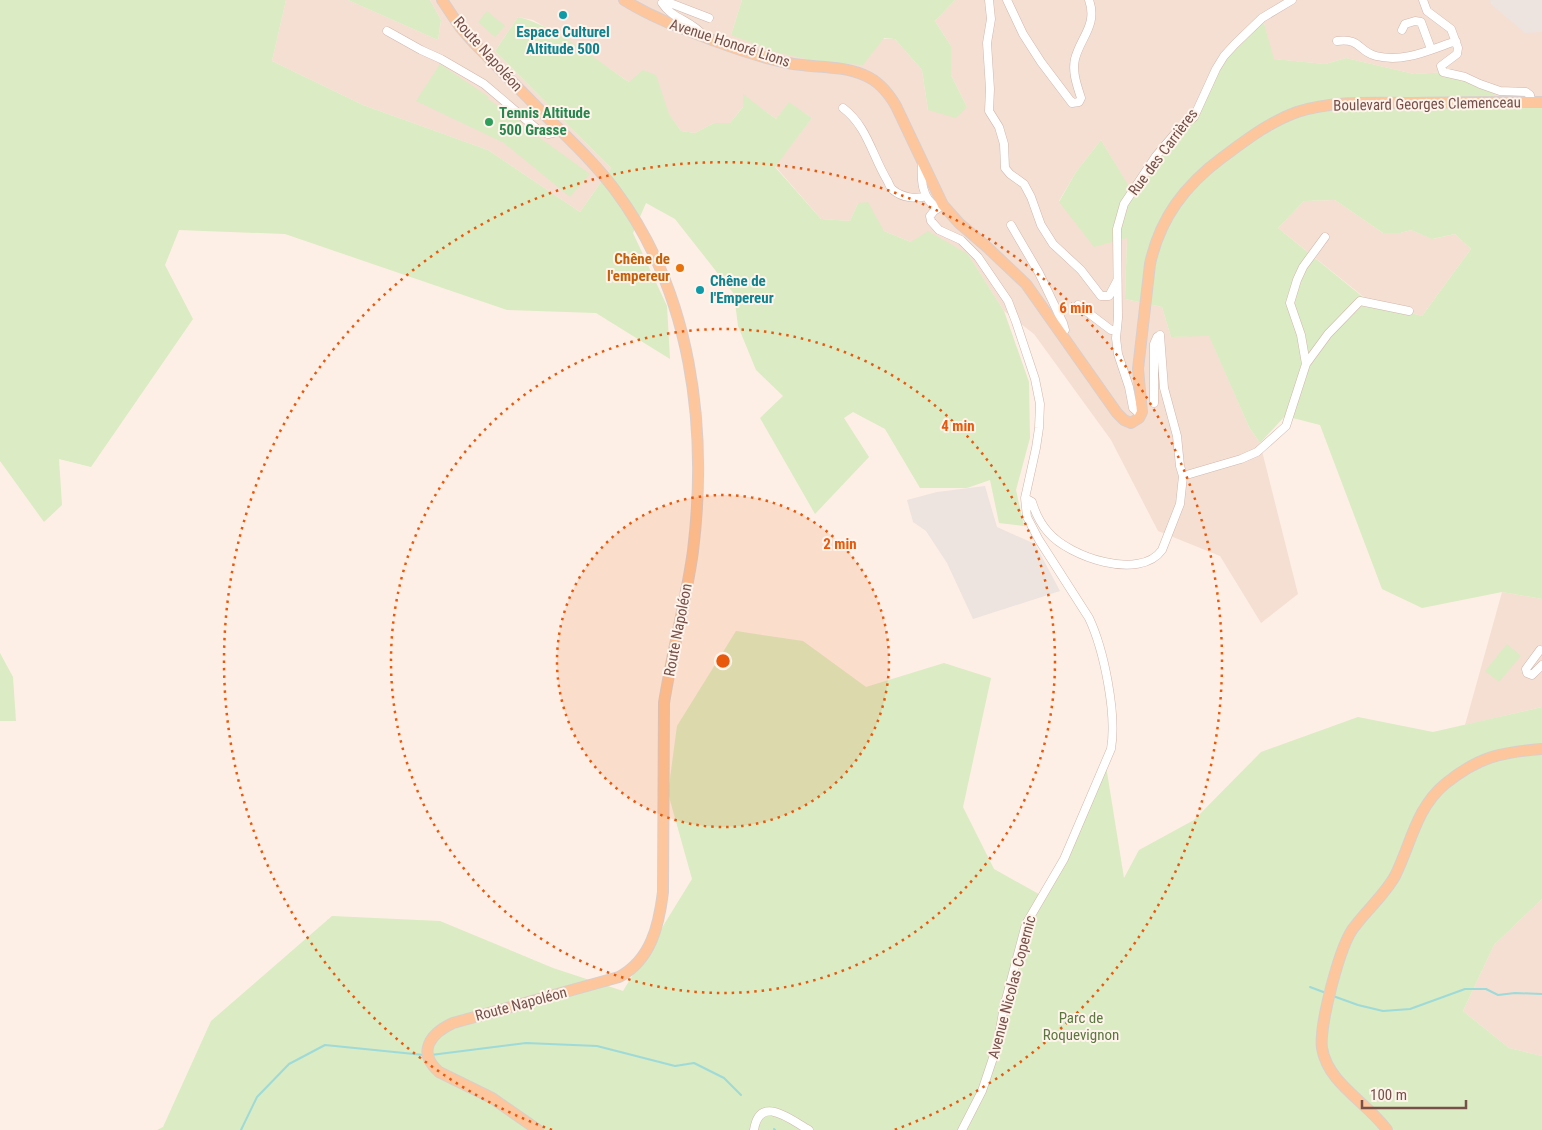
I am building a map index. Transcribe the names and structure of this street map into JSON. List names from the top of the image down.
{
  "streets": {
    "main road": ["Avenue Honoré Lions", "Route Napoléon", "Boulevard Georges Clemenceau"],
    "street": ["Rue des Carrières", "Avenue Nicolas Copernic"]
  },
  "crossings": [
    ["Avenue Honoré Lions", "Avenue Nicolas Copernic"],
    ["Boulevard Georges Clemenceau", "Rue des Carrières"]
  ],
  "parks": ["Parc de Roquevignon"],
  "places": [
    "Espace Culturel Altitude 500",
    "Tennis Altitude 500 Grasse",
    "Chêne de l'empereur",
    "Chêne de l'Empereur"
  ],
  "scale_bar": "100 m",
  "rings": ["6 min", "4 min", "2 min"]
}
